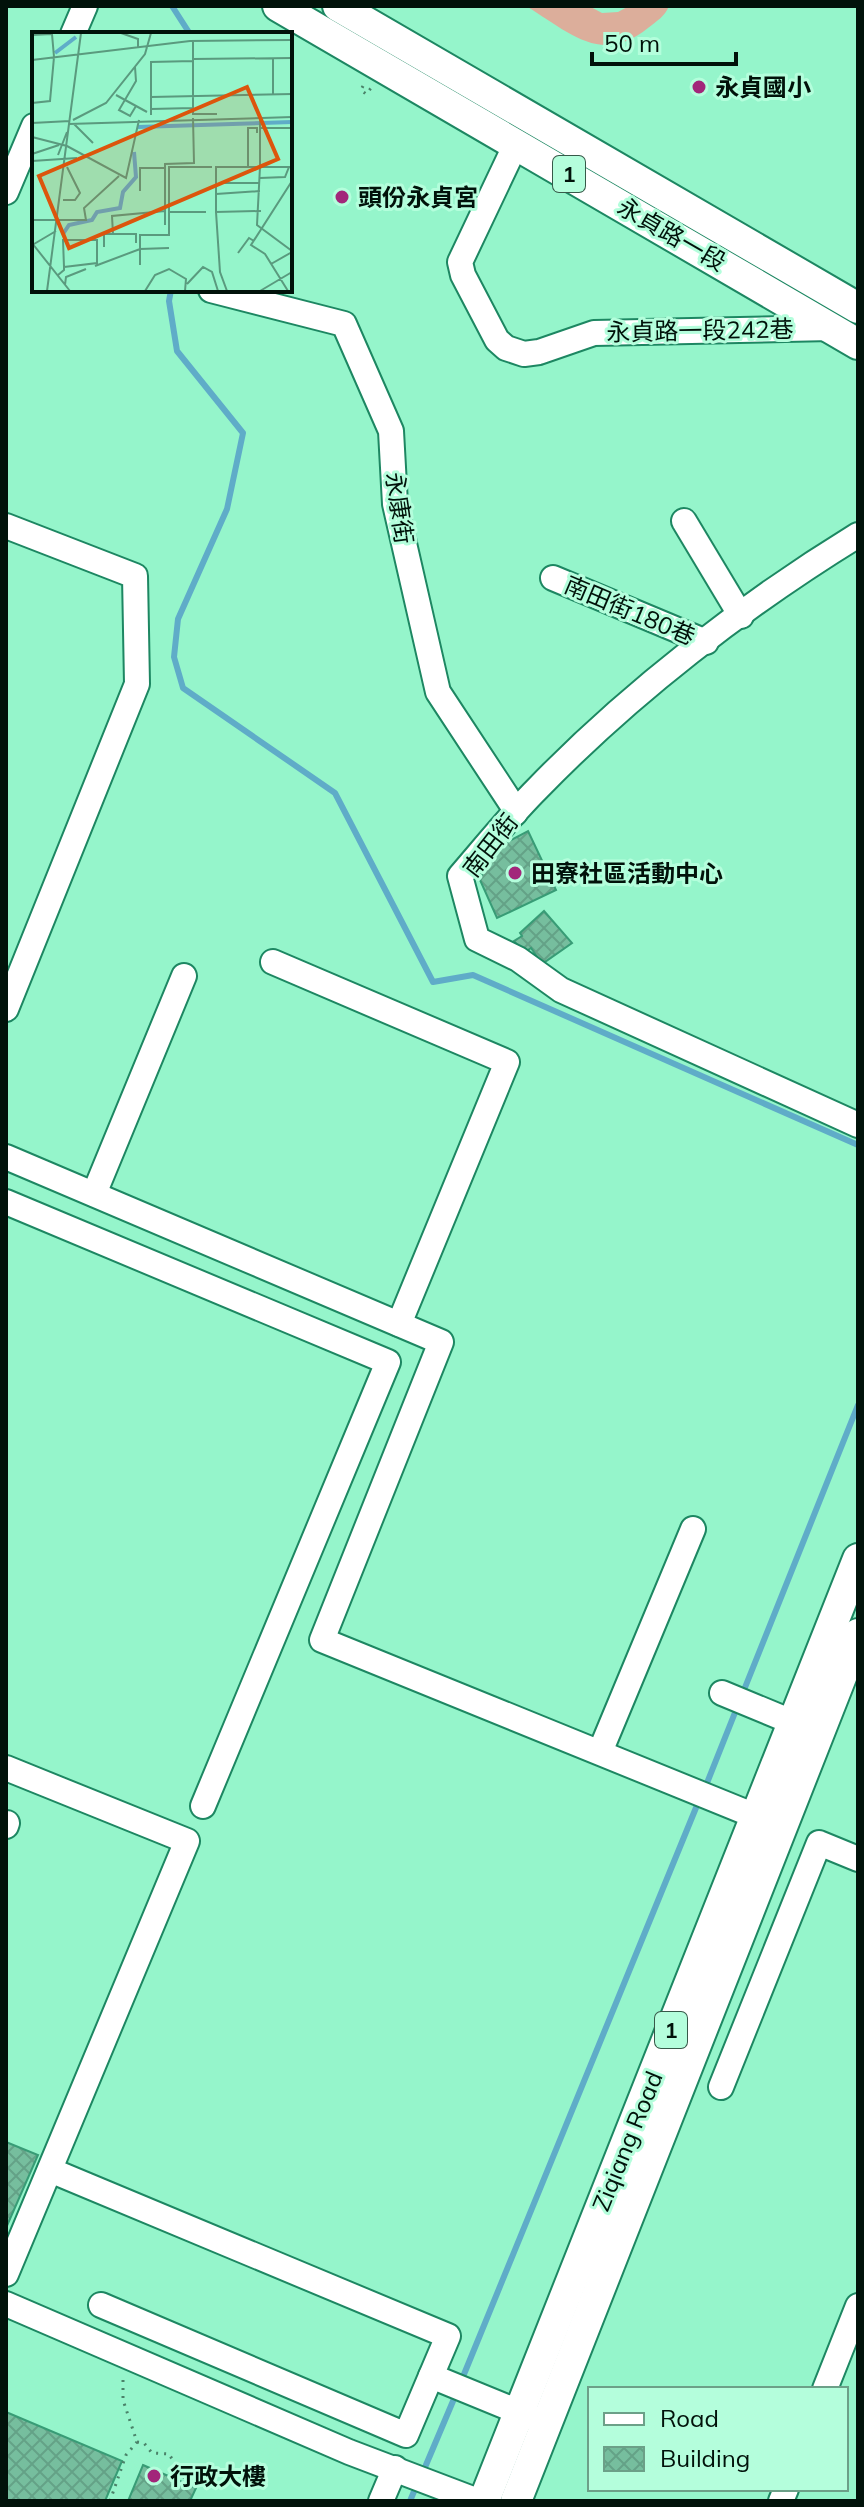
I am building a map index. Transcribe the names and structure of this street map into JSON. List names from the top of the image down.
{
  "streets": {
    "main road": ["1", "永貞路一段", "Ziqiang Road"],
    "lane": [
      "永貞路一段242巷",
      "永康街",
      "南田街180巷",
      "南田街"
    ]
  },
  "crossings": [
    ["永貞路一段", "永貞路一段242巷"],
    ["永康街", "南田街"],
    ["南田街180巷", "南田街"]
  ],
  "places": [
    "永貞國小",
    "頭份永貞宮",
    "田寮社區活動中心",
    "行政大樓"
  ],
  "legend": ["Road", "Building"],
  "scale_bar": "50 m"
}
